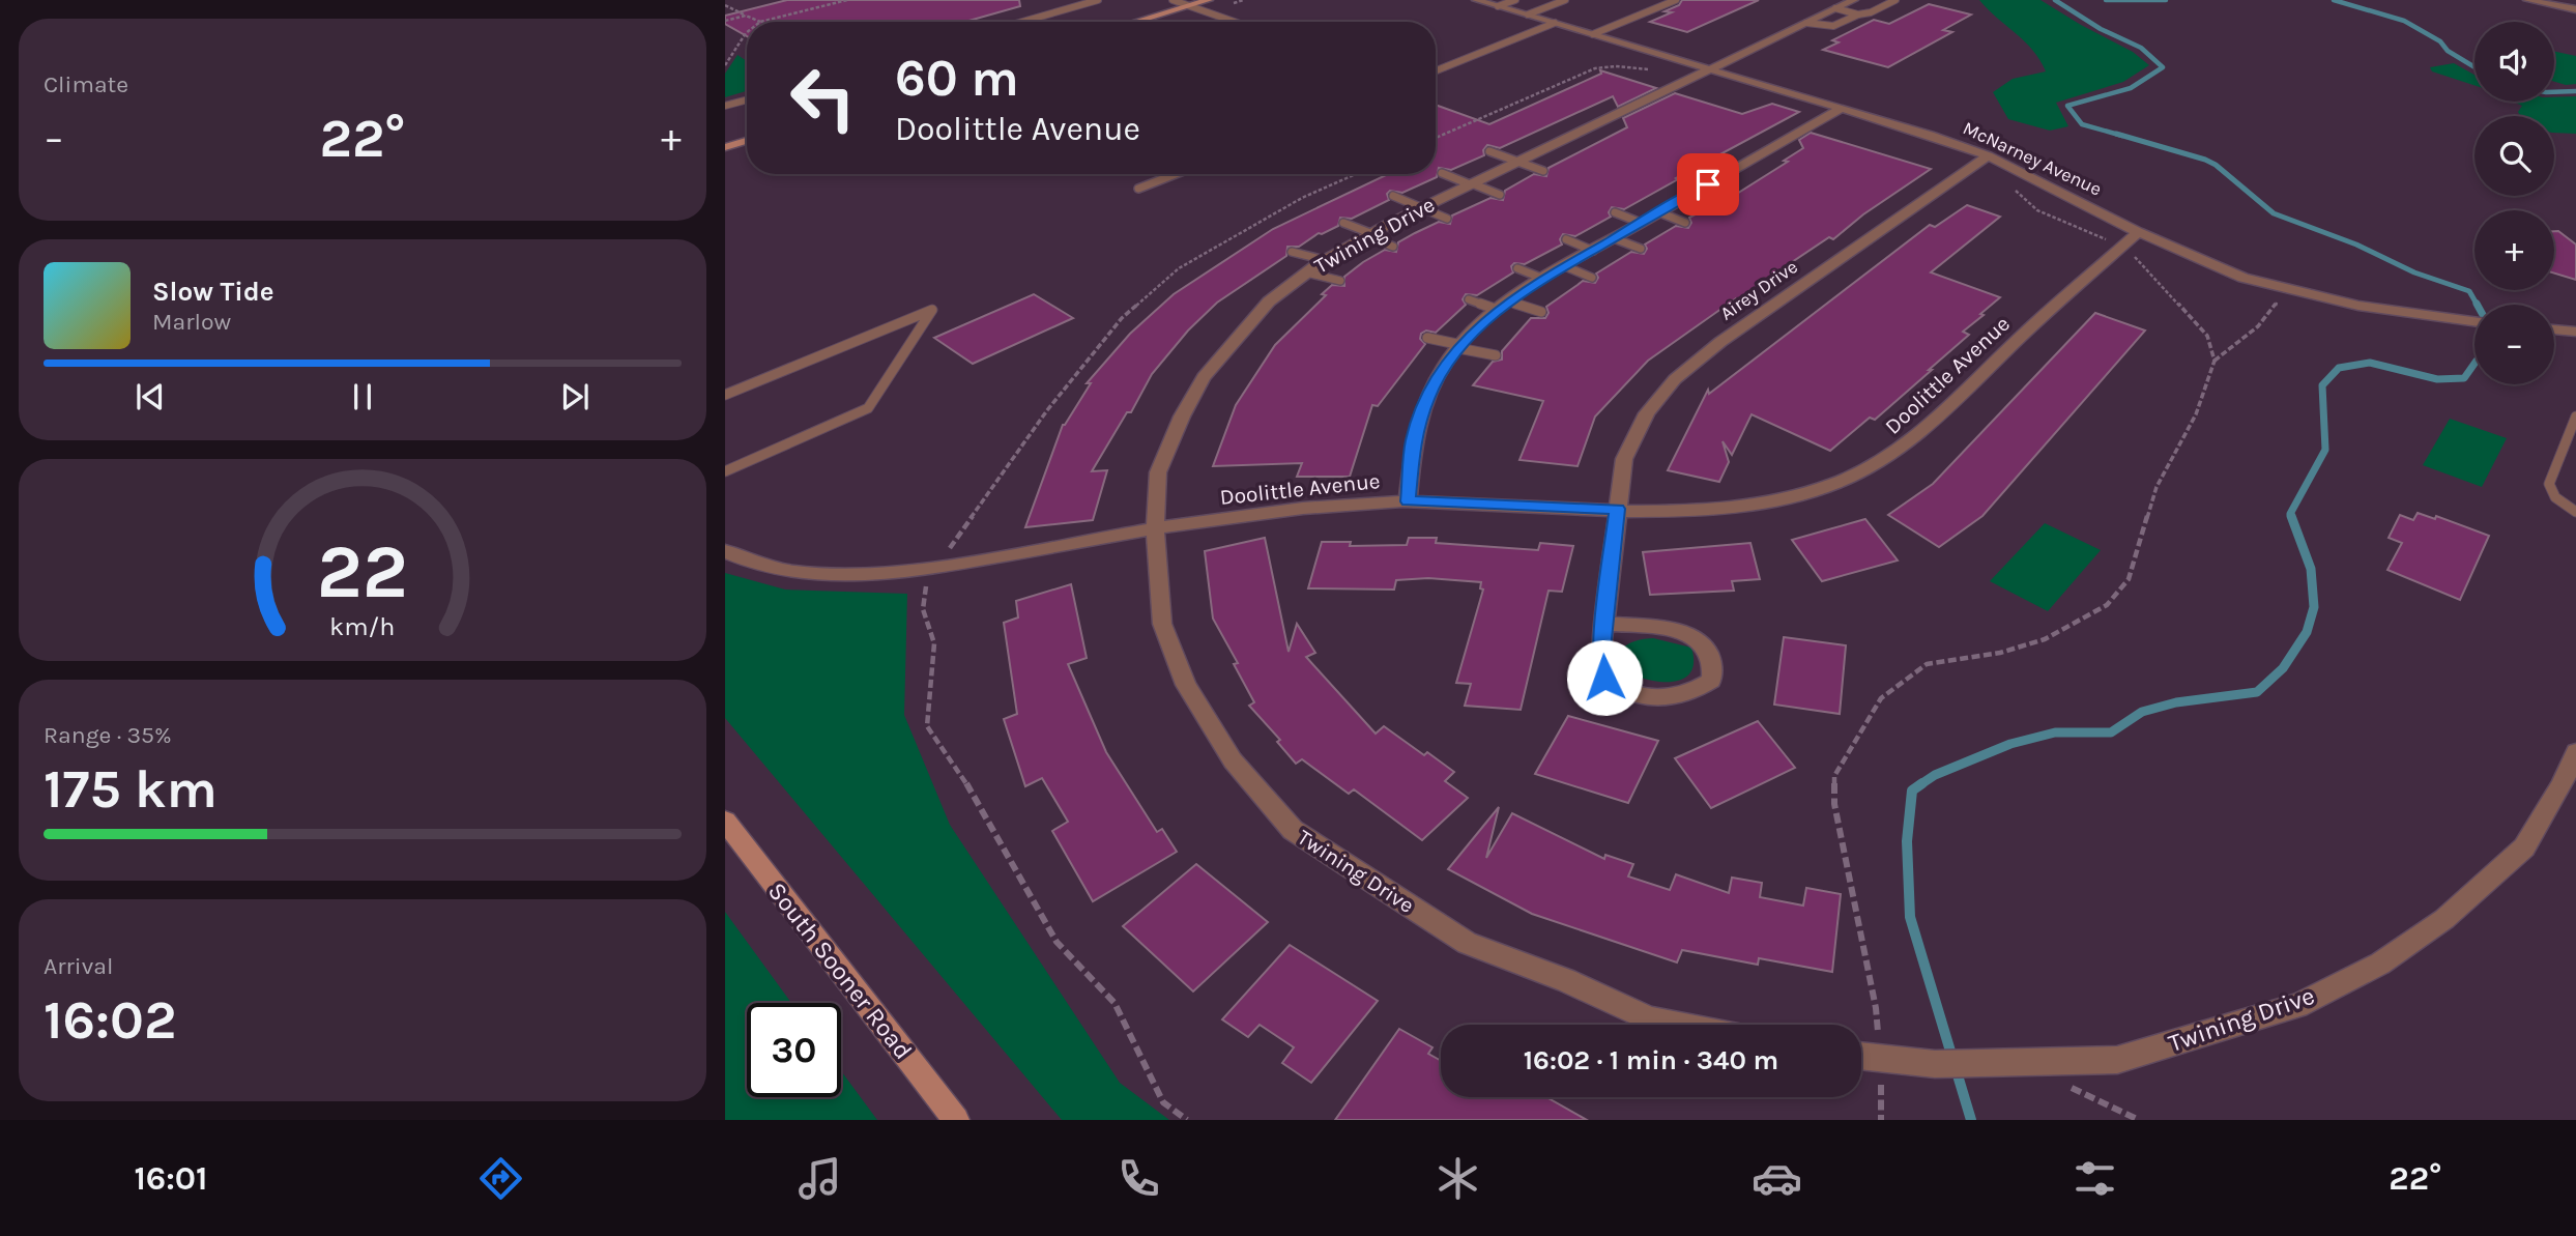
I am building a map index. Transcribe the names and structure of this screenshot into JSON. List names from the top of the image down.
{
  "streets": {
    "main road": ["South Sooner Road"],
    "street": [
      "McNarney Avenue",
      "Twining Drive",
      "Airey Drive",
      "Doolittle Avenue"
    ]
  },
  "crossings": [
    ["McNarney Avenue", "Twining Drive"],
    ["McNarney Avenue", "Airey Drive"],
    ["McNarney Avenue", "Doolittle Avenue"],
    ["Twining Drive", "Doolittle Avenue"],
    ["Airey Drive", "Doolittle Avenue"]
  ],
  "page": {
    "tile": [
      "Climate",
      ["Range · 35%", "175 km"],
      ["Arrival", "16:02"]
    ],
    "map_buttons": ["+", "−"],
    "turn": ["60 m", "Doolittle Avenue"],
    "heat": ["−", "22°", "+"],
    "song": ["Slow Tide", "Marlow"],
    "limit": "30",
    "trip": "16:02 · 1 min · 340 m",
    "tabs": ["16:01", "22°"],
    "gauge": ["22", "km/h"]
  }
}
